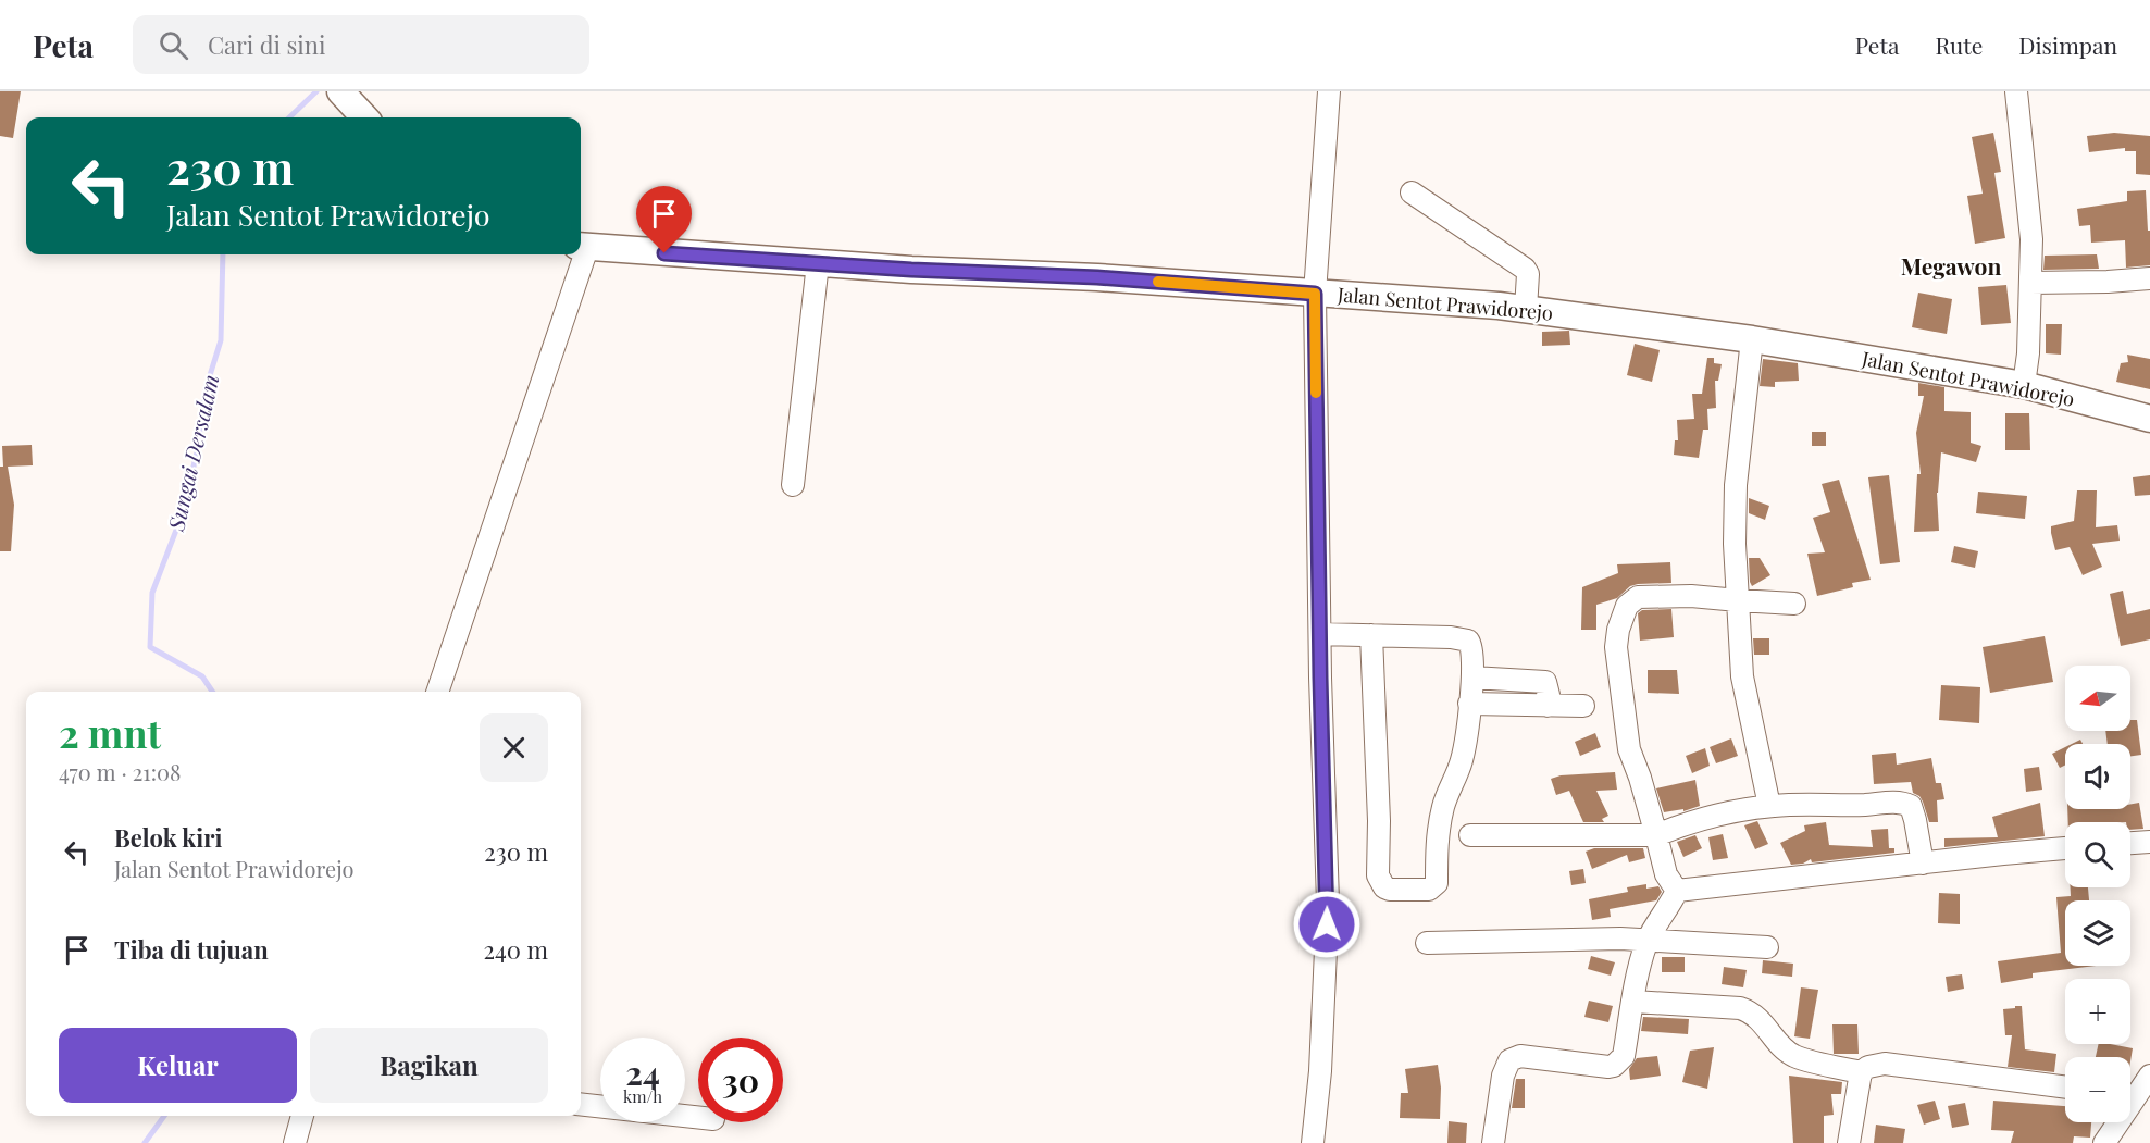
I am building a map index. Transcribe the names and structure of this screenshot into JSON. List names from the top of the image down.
{
  "streets": {
    "main road": ["Jalan Sentot Prawidorejo"]
  },
  "districts": ["Megawon"],
  "water": ["Sungai Dersalam"],
  "north": "left",
  "page": {
    "header": "Peta",
    "search": "Cari di sini",
    "nav": ["Peta", "Rute", "Disimpan"],
    "turn": ["230 m", "Jalan Sentot Prawidorejo"],
    "map_buttons": ["+", "−"],
    "heading": ["2 mnt", "470 m · 21:08"],
    "list": [
      {
        "name": "Belok kiri",
        "note": "Jalan Sentot Prawidorejo",
        "value": "230 m"
      },
      {
        "name": "Tiba di tujuan",
        "value": "240 m"
      }
    ],
    "buttons": ["Keluar", "Bagikan"],
    "speed": "24 km/h",
    "limit": "30"
  }
}
